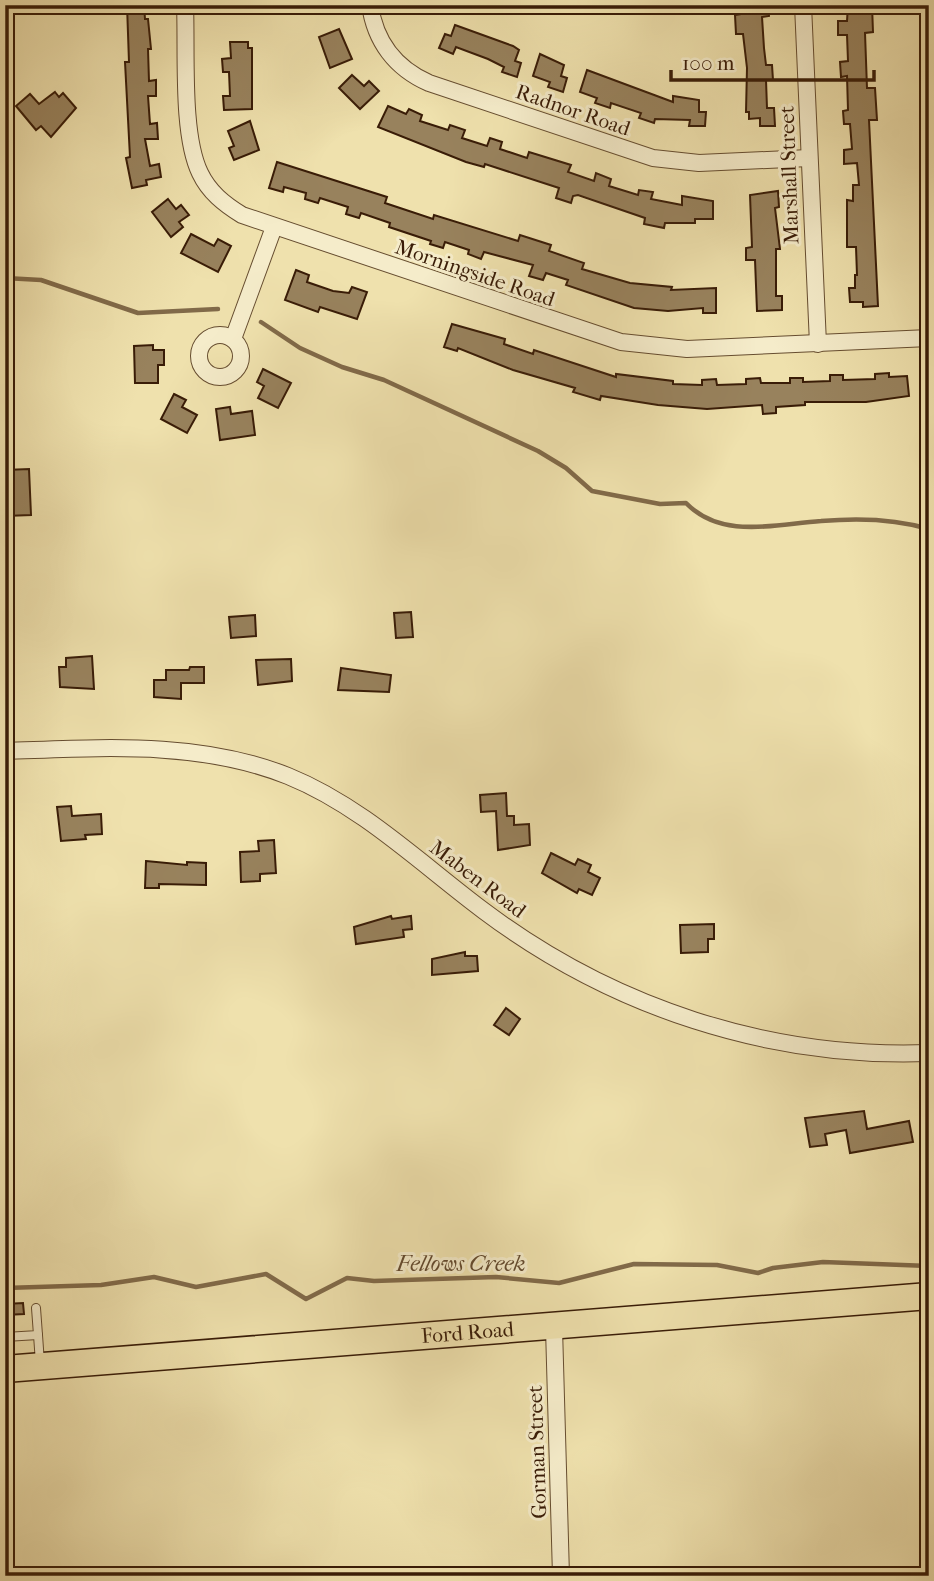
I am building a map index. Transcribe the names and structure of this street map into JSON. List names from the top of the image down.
{
  "streets": {
    "main road": ["Ford Road"],
    "street": [
      "Radnor Road",
      "Marshall Street",
      "Morningside Road",
      "Maben Road",
      "Gorman Street"
    ]
  },
  "crossings": [
    ["Radnor Road", "Marshall Street"],
    ["Marshall Street", "Morningside Road"],
    ["Ford Road", "Gorman Street"]
  ],
  "water": ["Fellows Creek"],
  "scale_bar": "100 m"
}
